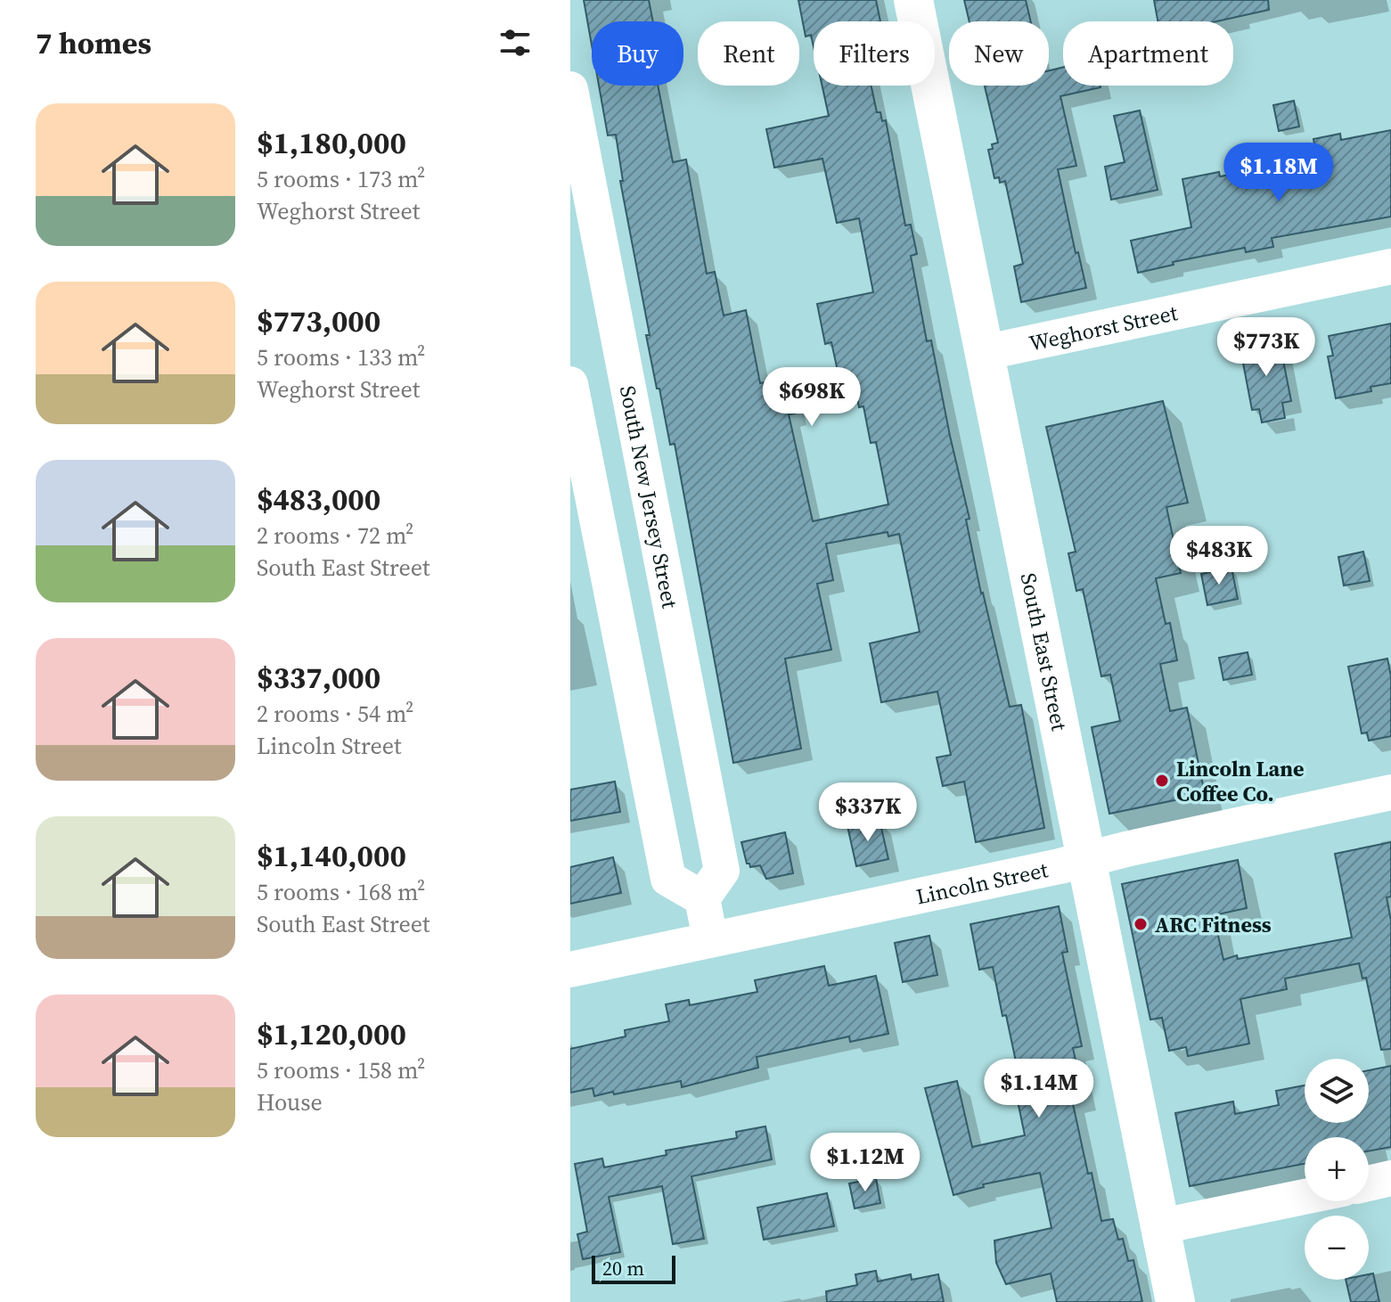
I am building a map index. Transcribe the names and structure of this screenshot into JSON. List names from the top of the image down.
{
  "streets": {
    "main road": ["South East Street"],
    "street": ["Weghorst Street", "South New Jersey Street", "Lincoln Street"]
  },
  "crossings": [
    ["Weghorst Street", "South East Street"],
    ["South East Street", "Lincoln Street"]
  ],
  "places": ["Lincoln Lane Coffee Co.", "ARC Fitness"],
  "scale_bar": "20 m",
  "page": {
    "heading": "7 homes",
    "chip": [
      "Buy",
      "Rent",
      "Filters",
      "New",
      "Apartment"
    ],
    "list": [
      {
        "name": "$1,180,000",
        "note": "5 rooms · 173 m² · Weghorst Street"
      },
      {
        "name": "$773,000",
        "note": "5 rooms · 133 m² · Weghorst Street"
      },
      {
        "name": "$483,000",
        "note": "2 rooms · 72 m² · South East Street"
      },
      {
        "name": "$337,000",
        "note": "2 rooms · 54 m² · Lincoln Street"
      },
      {
        "name": "$1,140,000",
        "note": "5 rooms · 168 m² · South East Street"
      },
      {
        "name": "$1,120,000",
        "note": "5 rooms · 158 m² · House"
      }
    ],
    "price": [
      "$1.18M",
      "$773K",
      "$698K",
      "$483K",
      "$337K",
      "$1.14M",
      "$1.12M"
    ],
    "map_buttons": ["+", "−"],
    "scale": "20 m"
  }
}
